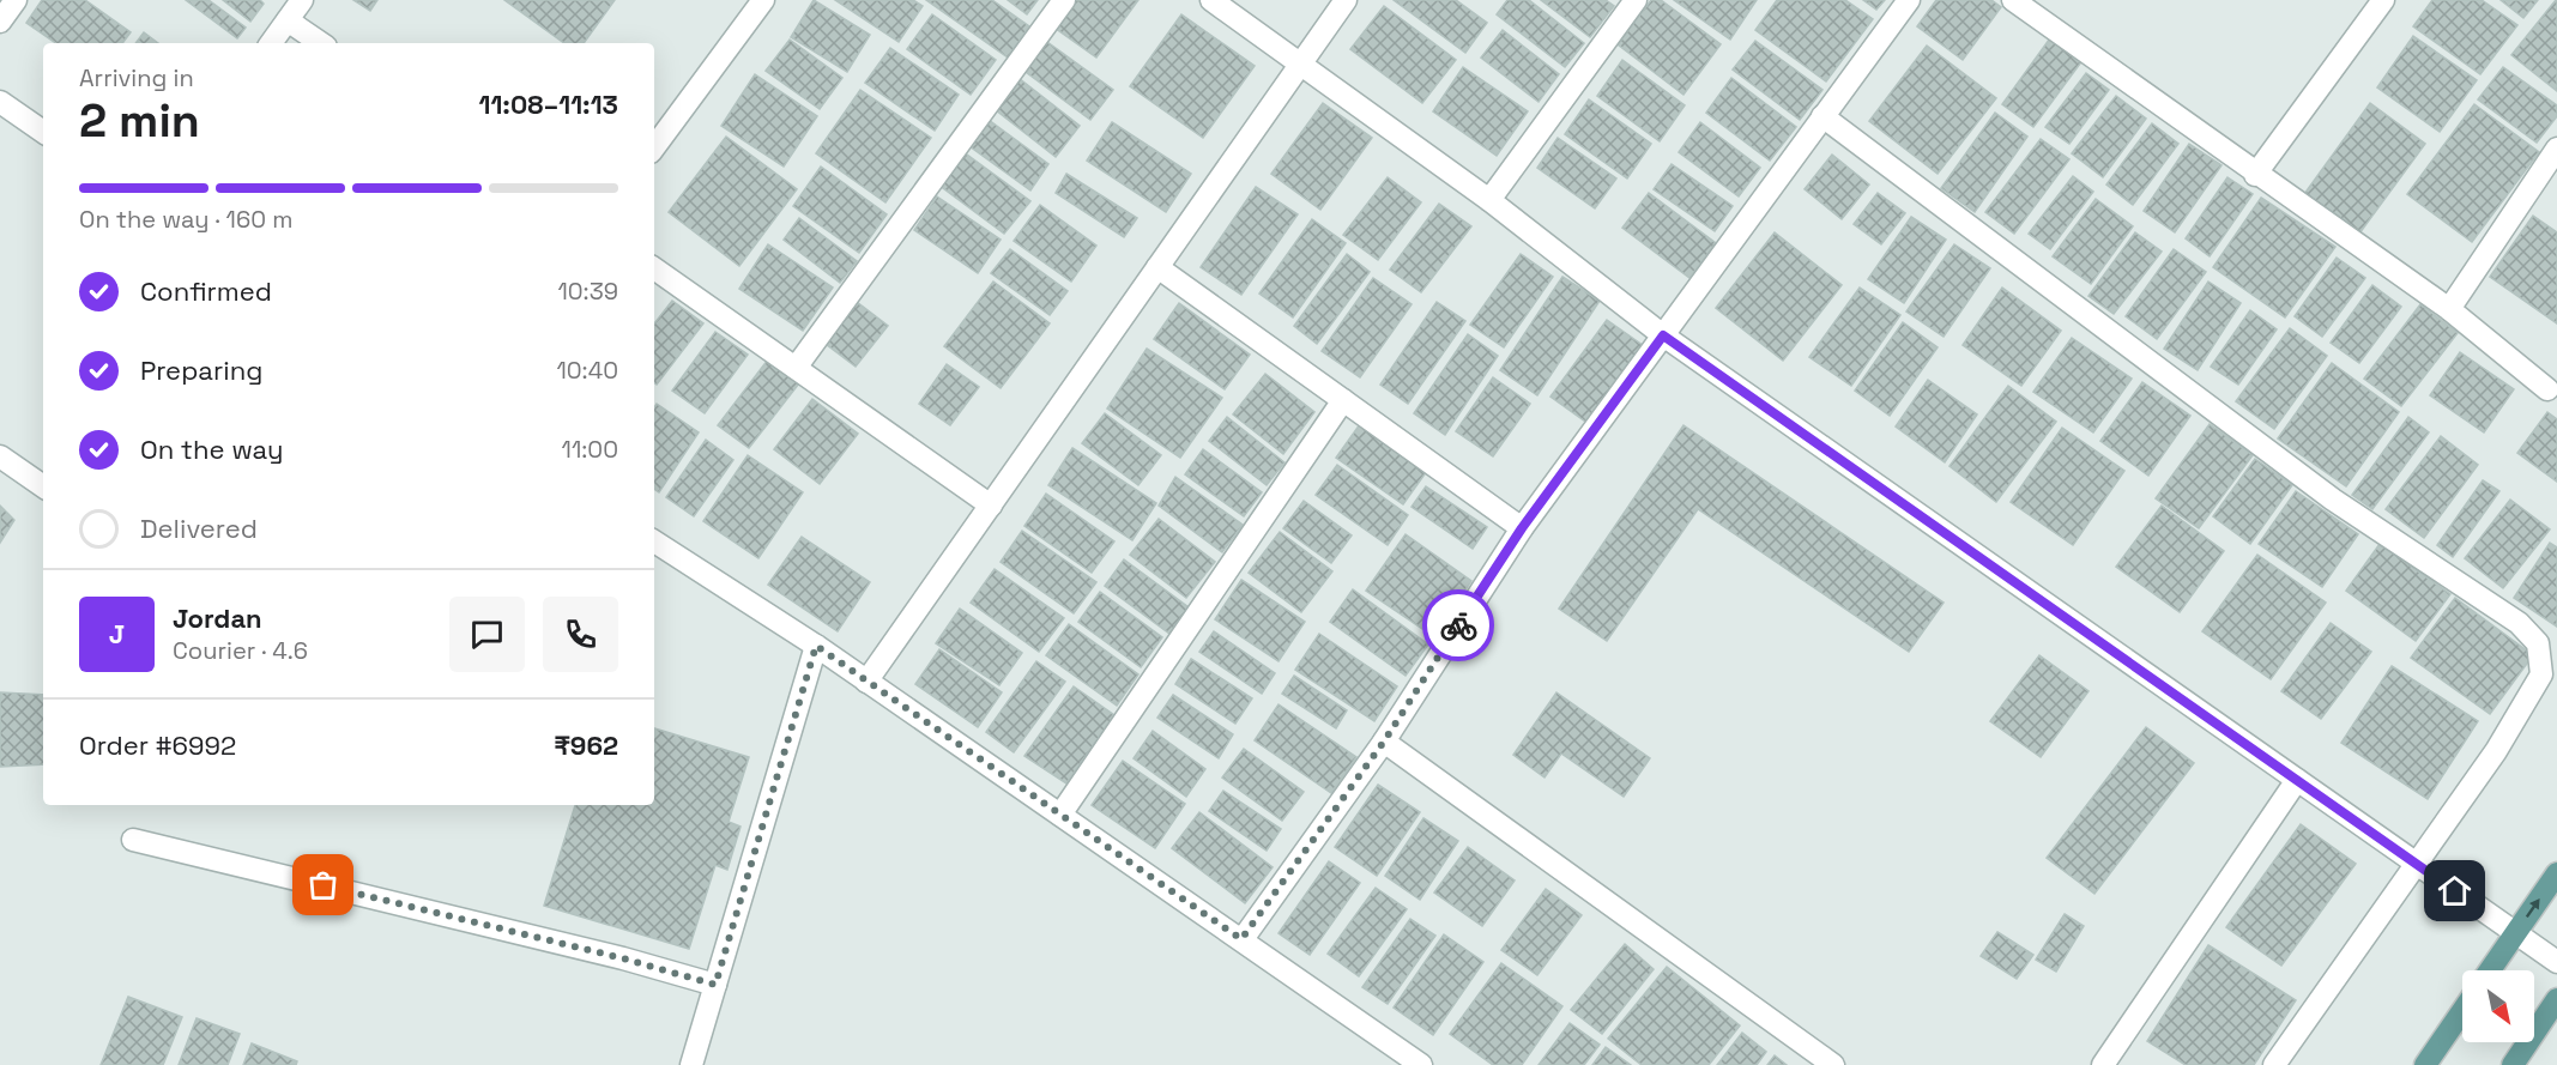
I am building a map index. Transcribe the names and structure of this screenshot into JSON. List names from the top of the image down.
{
  "north": "bottom right",
  "page": {
    "heading": ["2 min", "Arriving in", "11:08–11:13"],
    "panel": [
      "Jordan",
      "Courier · 4.6",
      "Order #6992",
      "₹962"
    ],
    "bar": "On the way · 160 m",
    "list": [
      ["Confirmed", "10:39"],
      ["Preparing", "10:40"],
      ["On the way", "11:00"],
      "Delivered"
    ],
    "round": "J"
  }
}
